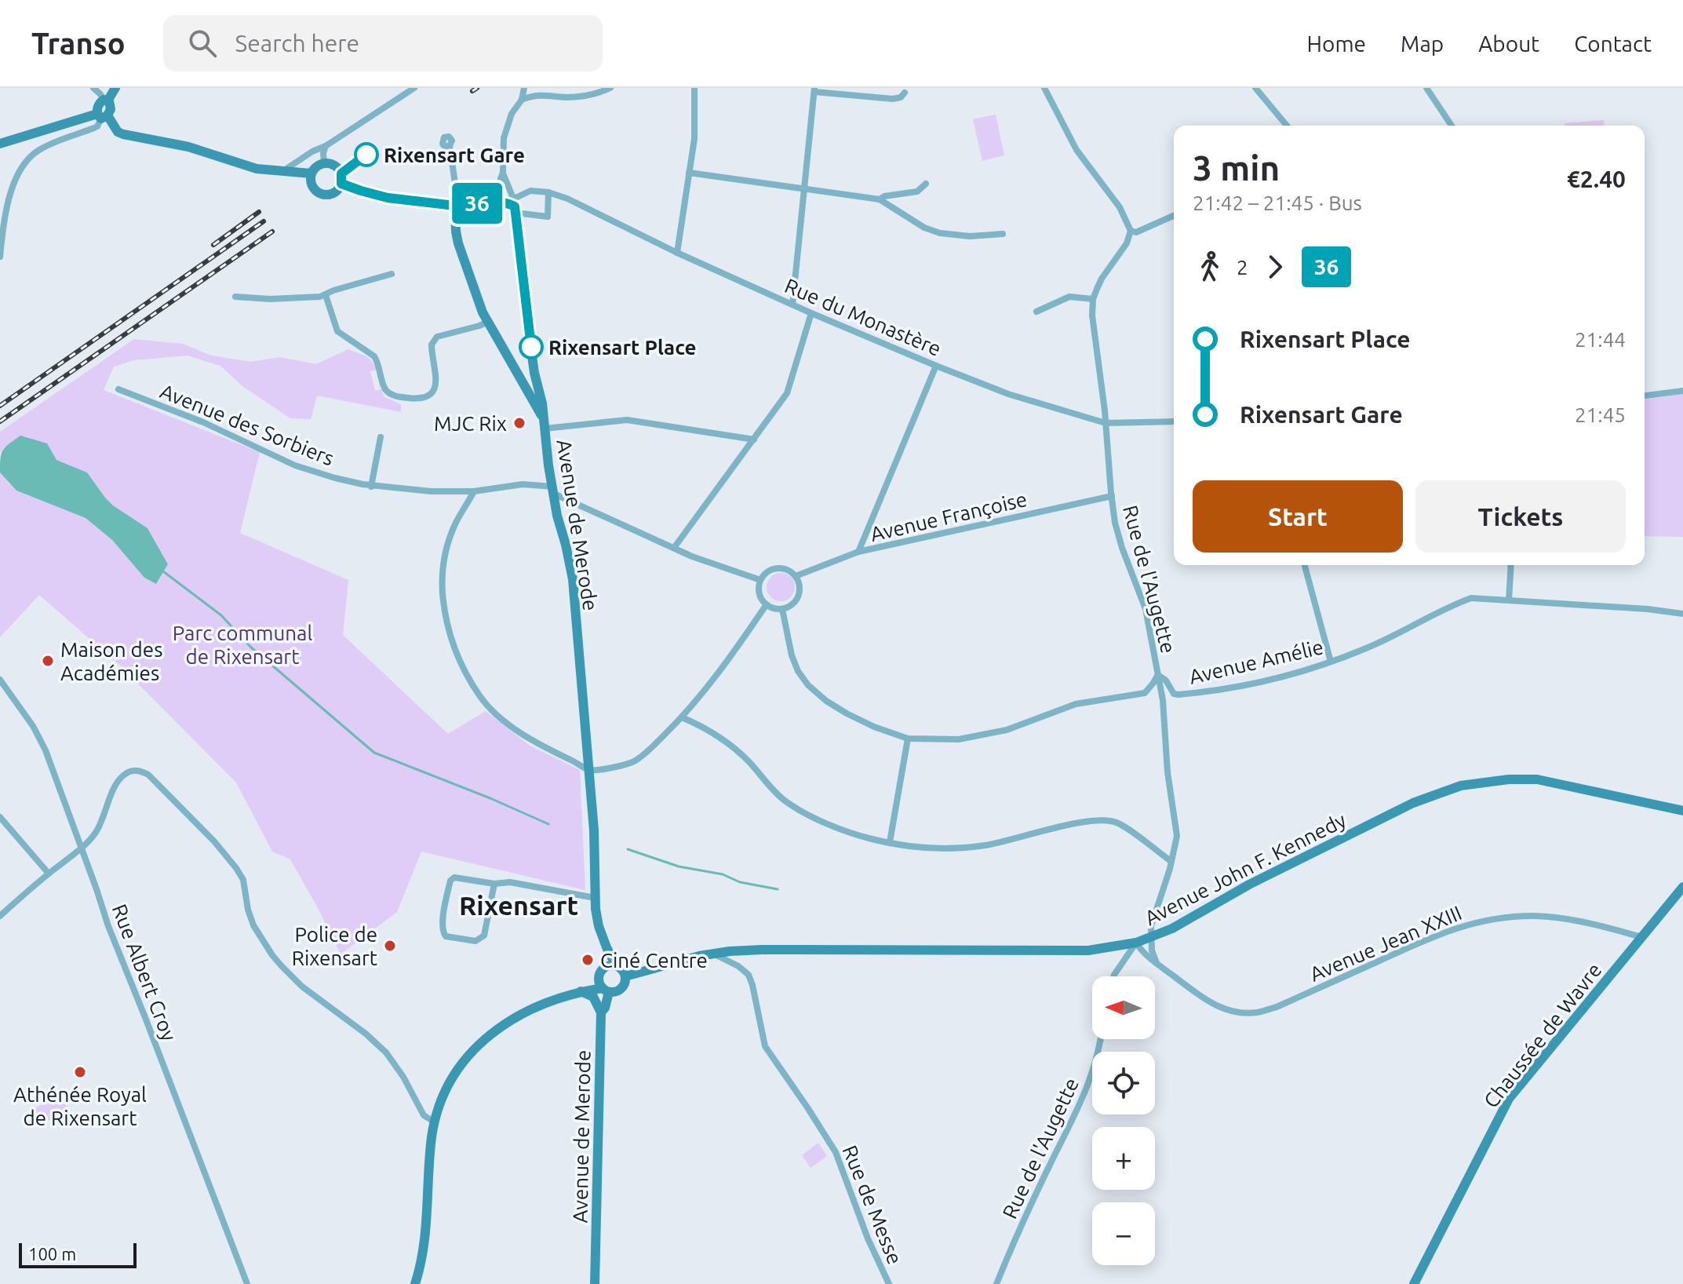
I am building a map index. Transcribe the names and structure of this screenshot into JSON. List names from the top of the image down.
{
  "streets": {
    "street": [
      "Rue du Monastère",
      "Avenue des Sorbiers",
      "Avenue Françoise",
      "Avenue de Merode",
      "Rue de l'Augette",
      "Avenue Amélie",
      "Avenue John F. Kennedy",
      "Avenue Jean XXIII",
      "Rue Albert Croy",
      "Chaussée de Wavre",
      "Rue de Messe"
    ]
  },
  "crossings": [
    ["Rue du Monastère", "Rue de l'Augette"],
    ["Avenue des Sorbiers", "Avenue de Merode"],
    ["Avenue Françoise", "Rue de l'Augette"],
    ["Avenue de Merode", "Avenue John F. Kennedy"],
    ["Rue de l'Augette", "Avenue Amélie"],
    ["Rue de l'Augette", "Avenue John F. Kennedy"],
    ["Avenue John F. Kennedy", "Avenue Jean XXIII"],
    ["Avenue John F. Kennedy", "Rue de Messe"],
    ["Avenue Jean XXIII", "Chaussée de Wavre"]
  ],
  "districts": ["Rixensart"],
  "parks": ["Parc communal de Rixensart"],
  "places": [
    "Rixensart Gare",
    "Rixensart Place",
    "MJC Rix",
    "Maison des Académies",
    "Police de Rixensart",
    "Ciné Centre",
    "Athénée Royal de Rixensart"
  ],
  "lines": ["bus line 36"],
  "scale_bar": "100 m",
  "north": "left",
  "page": {
    "header": "Transo",
    "search": "Search here",
    "nav": [
      "Home",
      "Map",
      "About",
      "Contact"
    ],
    "on_map": "36",
    "heading": ["3 min", "21:42 – 21:45 · Bus", "€2.40"],
    "legs": ["2", "36"],
    "list": [
      {
        "name": "Rixensart Place",
        "value": "21:44"
      },
      {
        "name": "Rixensart Gare",
        "value": "21:45"
      }
    ],
    "buttons": ["Start", "Tickets"],
    "map_buttons": ["+", "−"],
    "scale": "100 m"
  }
}
